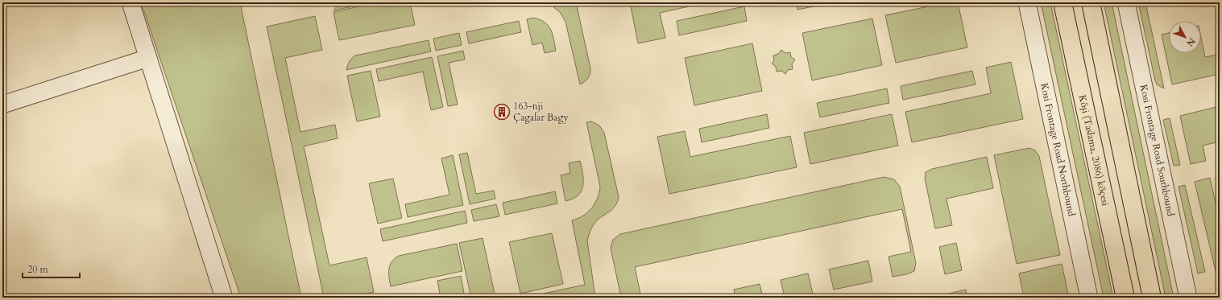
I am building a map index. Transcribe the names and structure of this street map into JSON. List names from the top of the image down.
{
  "streets": {
    "main road": ["Köşi (Taslama, 2086) köçesi"],
    "street": ["Kosi Frontage Road Southbound", "Kosi Frontage Road Northbound"]
  },
  "places": {
    "building": ["163-nji Çagalar Bagy"]
  },
  "scale_bar": "20 m",
  "north": "bottom right"
}
